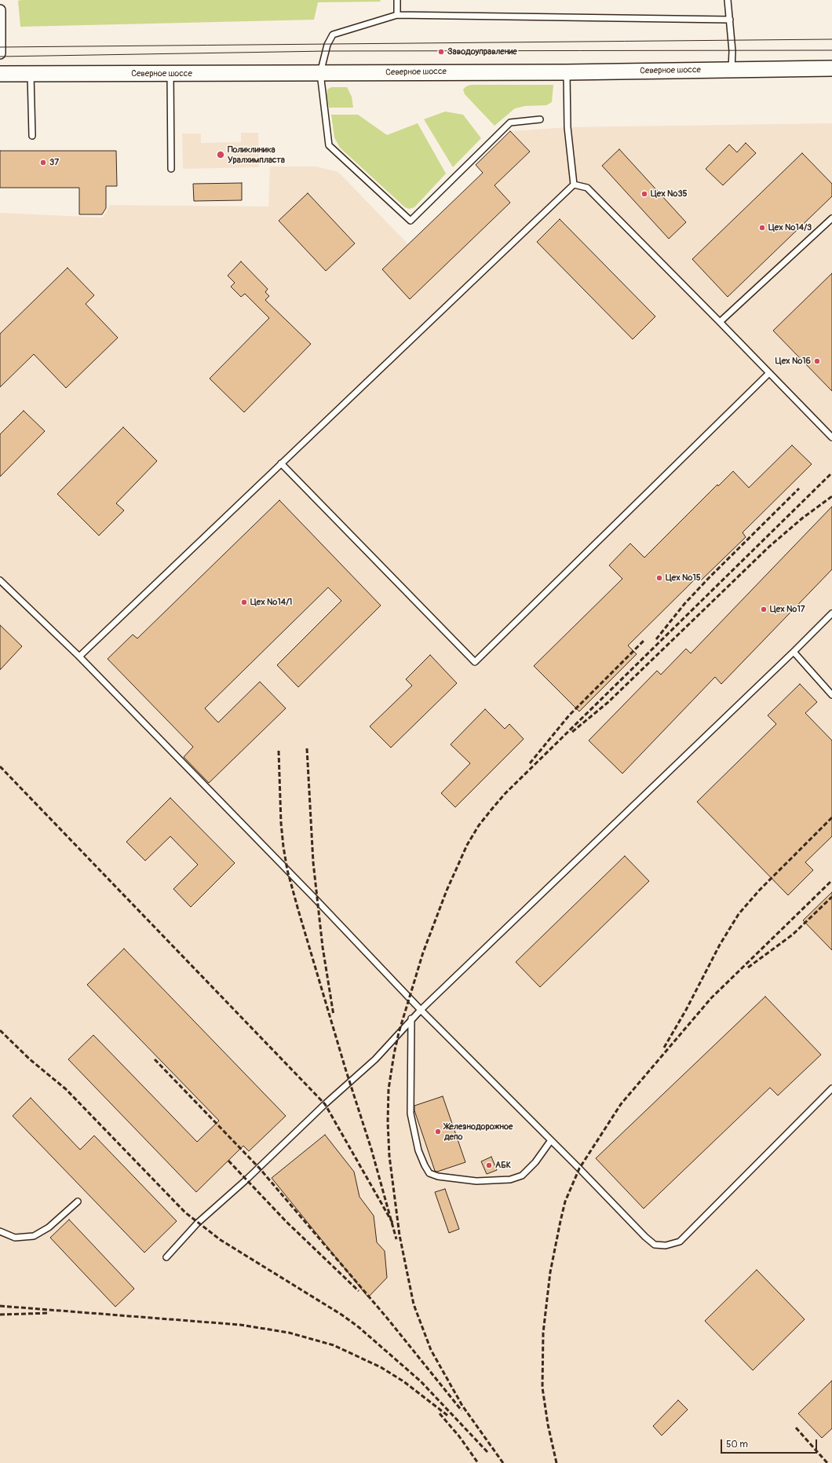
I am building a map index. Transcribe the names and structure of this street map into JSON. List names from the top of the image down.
{
  "streets": {
    "main road": ["Северное шоссе"]
  },
  "places": [
    "Заводоуправление",
    "Поликлиника Уралхимпласта",
    "37",
    "Цех №35",
    "Цех №14/3",
    "Цех №16",
    "Цех №15",
    "Цех №14/1",
    "Цех №17",
    "Железнодорожное депо",
    "АБК"
  ],
  "scale_bar": "50 m"
}
